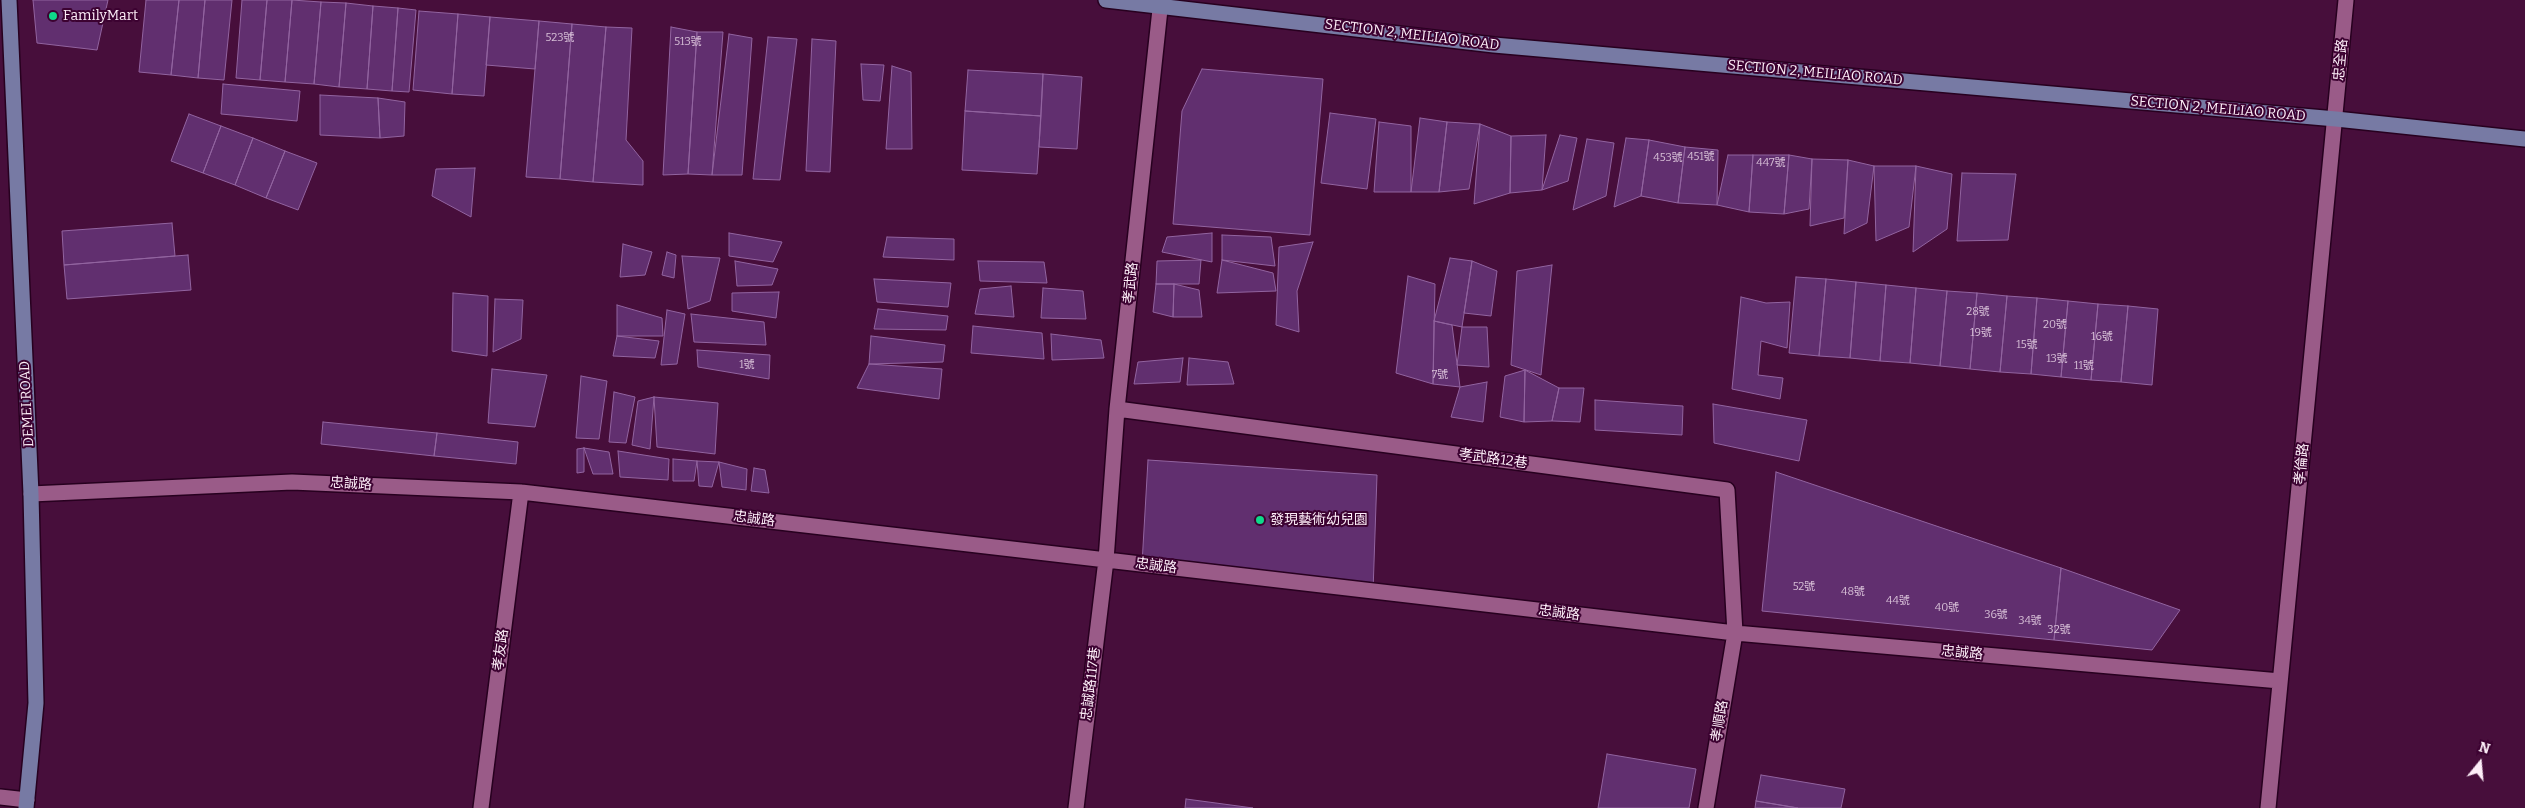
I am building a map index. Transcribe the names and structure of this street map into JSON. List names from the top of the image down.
{
  "streets": {
    "street": [
      "SECTION 2, MEILIAO ROAD",
      "忠全路",
      "孝武路",
      "DEMEI ROAD",
      "孝武路12巷",
      "孝倫路",
      "忠誠路",
      "孝友路",
      "忠誠路117巷",
      "孝順路"
    ]
  },
  "crossings": [
    ["SECTION 2, MEILIAO ROAD", "忠全路"],
    ["SECTION 2, MEILIAO ROAD", "孝武路"],
    ["SECTION 2, MEILIAO ROAD", "孝倫路"],
    ["忠全路", "孝倫路"],
    ["孝武路", "孝武路12巷"],
    ["孝武路", "忠誠路"],
    ["孝武路", "忠誠路117巷"],
    ["DEMEI ROAD", "忠誠路"],
    ["孝武路12巷", "忠誠路"],
    ["孝武路12巷", "孝順路"],
    ["孝倫路", "忠誠路"],
    ["忠誠路", "孝友路"],
    ["忠誠路", "忠誠路117巷"],
    ["忠誠路", "孝順路"]
  ],
  "places": ["FamilyMart", "發現藝術幼兒園"],
  "house_numbers": [
    "523號",
    "513號",
    "451號",
    "453號",
    "447號",
    "28號",
    "20號",
    "19號",
    "16號",
    "15號",
    "13號",
    "1號",
    "11號",
    "7號",
    "52號",
    "48號",
    "44號",
    "40號",
    "36號",
    "34號",
    "32號"
  ],
  "north": "top"
}
